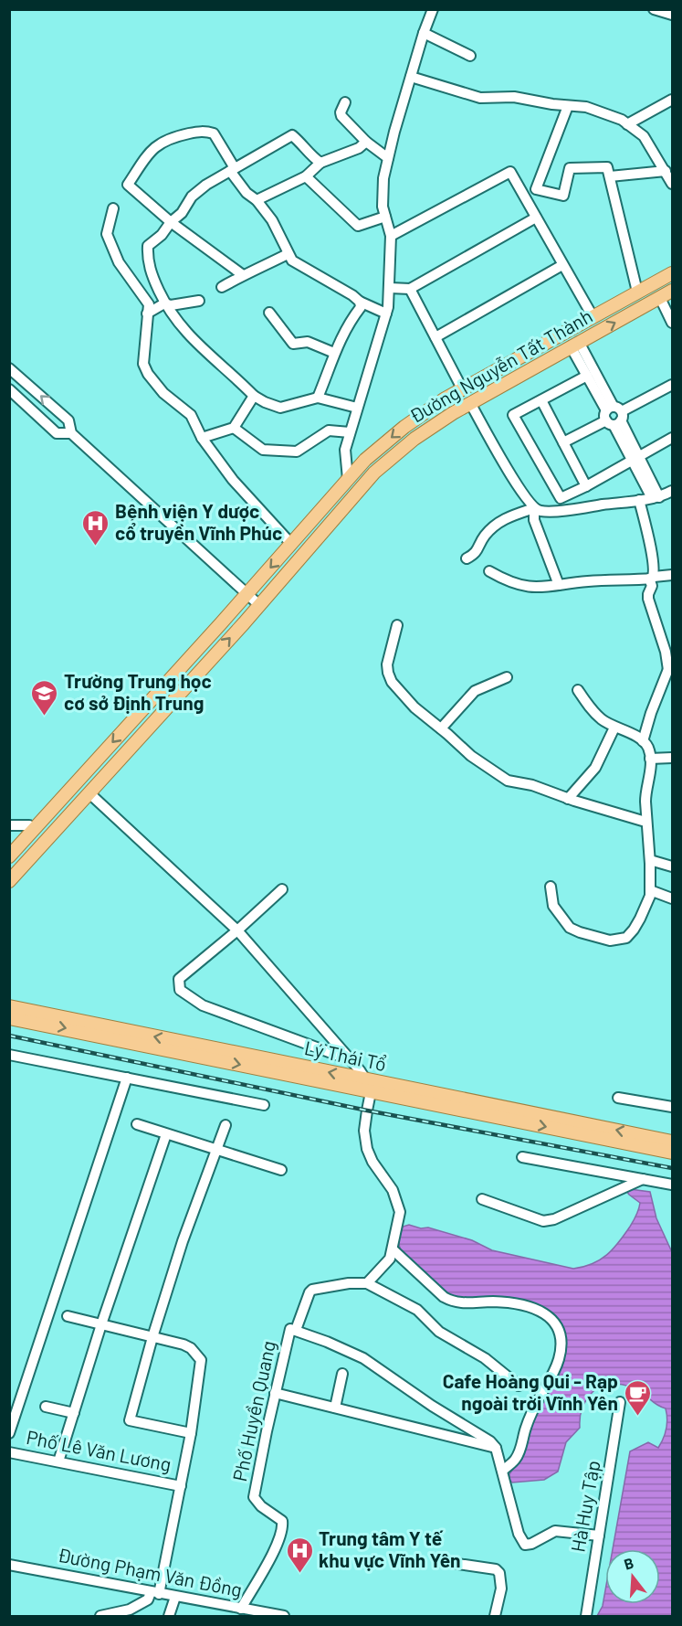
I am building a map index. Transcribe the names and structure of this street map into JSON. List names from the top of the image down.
{
  "streets": {
    "main road": ["Đường Nguyễn Tất Thành", "Lý Thái Tổ"],
    "street": [
      "Phố Huyền Quang",
      "Phố Lê Văn Lương",
      "Hà Huy Tập",
      "Đường Phạm Văn Đồng"
    ]
  },
  "crossings": [
    ["Phố Huyền Quang", "Đường Phạm Văn Đồng"]
  ],
  "places": {
    "hospital": ["Bệnh viện Y dược cổ truyền Vĩnh Phúc", "Trung tâm Y tế khu vực Vĩnh Yên"],
    "school or university": ["Trường Trung học cơ sở Định Trung"],
    "cafe": ["Cafe Hoàng Qui - Rạp ngoài trời Vĩnh Yên"]
  },
  "north": "top"
}
